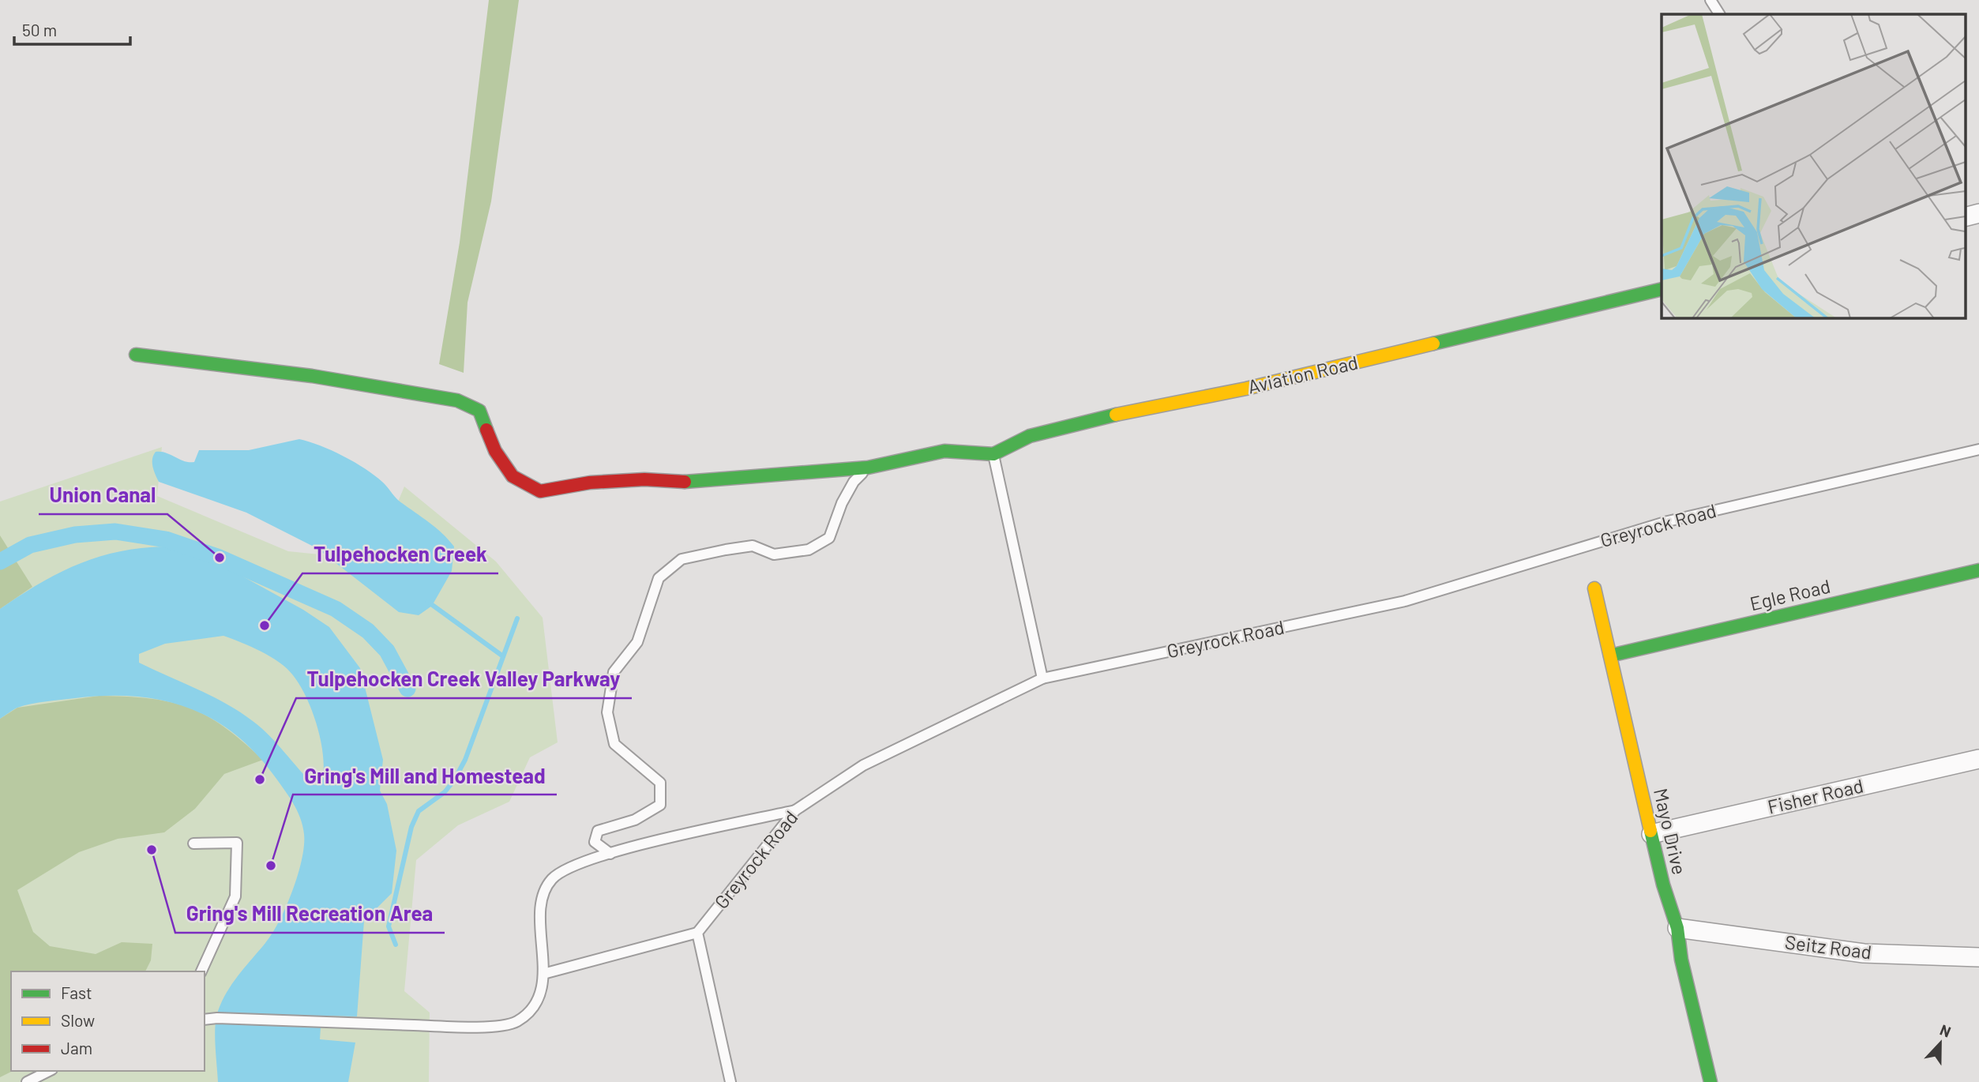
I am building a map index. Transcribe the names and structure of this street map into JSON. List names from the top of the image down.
{
  "streets": {
    "street": [
      "Aviation Road",
      "Egle Road",
      "Fisher Road",
      "Mayo Drive",
      "Seitz Road"
    ],
    "lane": ["Greyrock Road"]
  },
  "crossings": [
    ["Egle Road", "Mayo Drive"],
    ["Fisher Road", "Mayo Drive"],
    ["Mayo Drive", "Seitz Road"]
  ],
  "places": [
    "Union Canal",
    "Tulpehocken Creek",
    "Tulpehocken Creek Valley Parkway",
    "Gring's Mill Recreation Area",
    "Gring's Mill and Homestead"
  ],
  "legend": ["Fast", "Slow", "Jam"],
  "scale_bar": "50 m",
  "north": "top"
}
